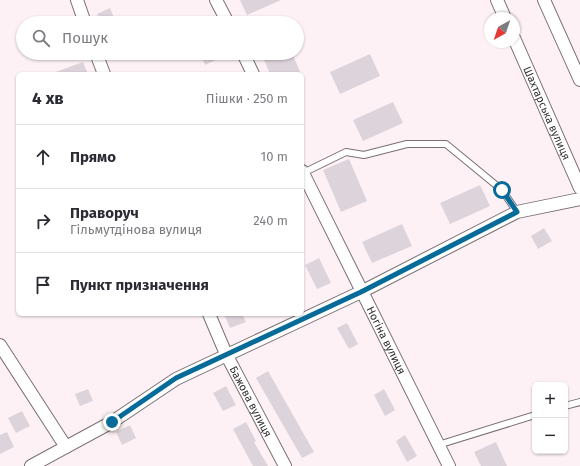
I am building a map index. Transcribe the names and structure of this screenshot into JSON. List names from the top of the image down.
{
  "streets": {
    "street": ["Шахтарська вулиця", "Ногіна вулиця", "Бажова вулиця"]
  },
  "north": "bottom left",
  "page": {
    "search": "Пошук",
    "heading": ["4 хв", "Пішки · 250 m"],
    "list": [
      ["Прямо", "10 m"],
      ["Праворуч", "Гільмутдінова вулиця", "240 m"],
      "Пункт призначення"
    ],
    "map_buttons": ["+", "−"]
  }
}
